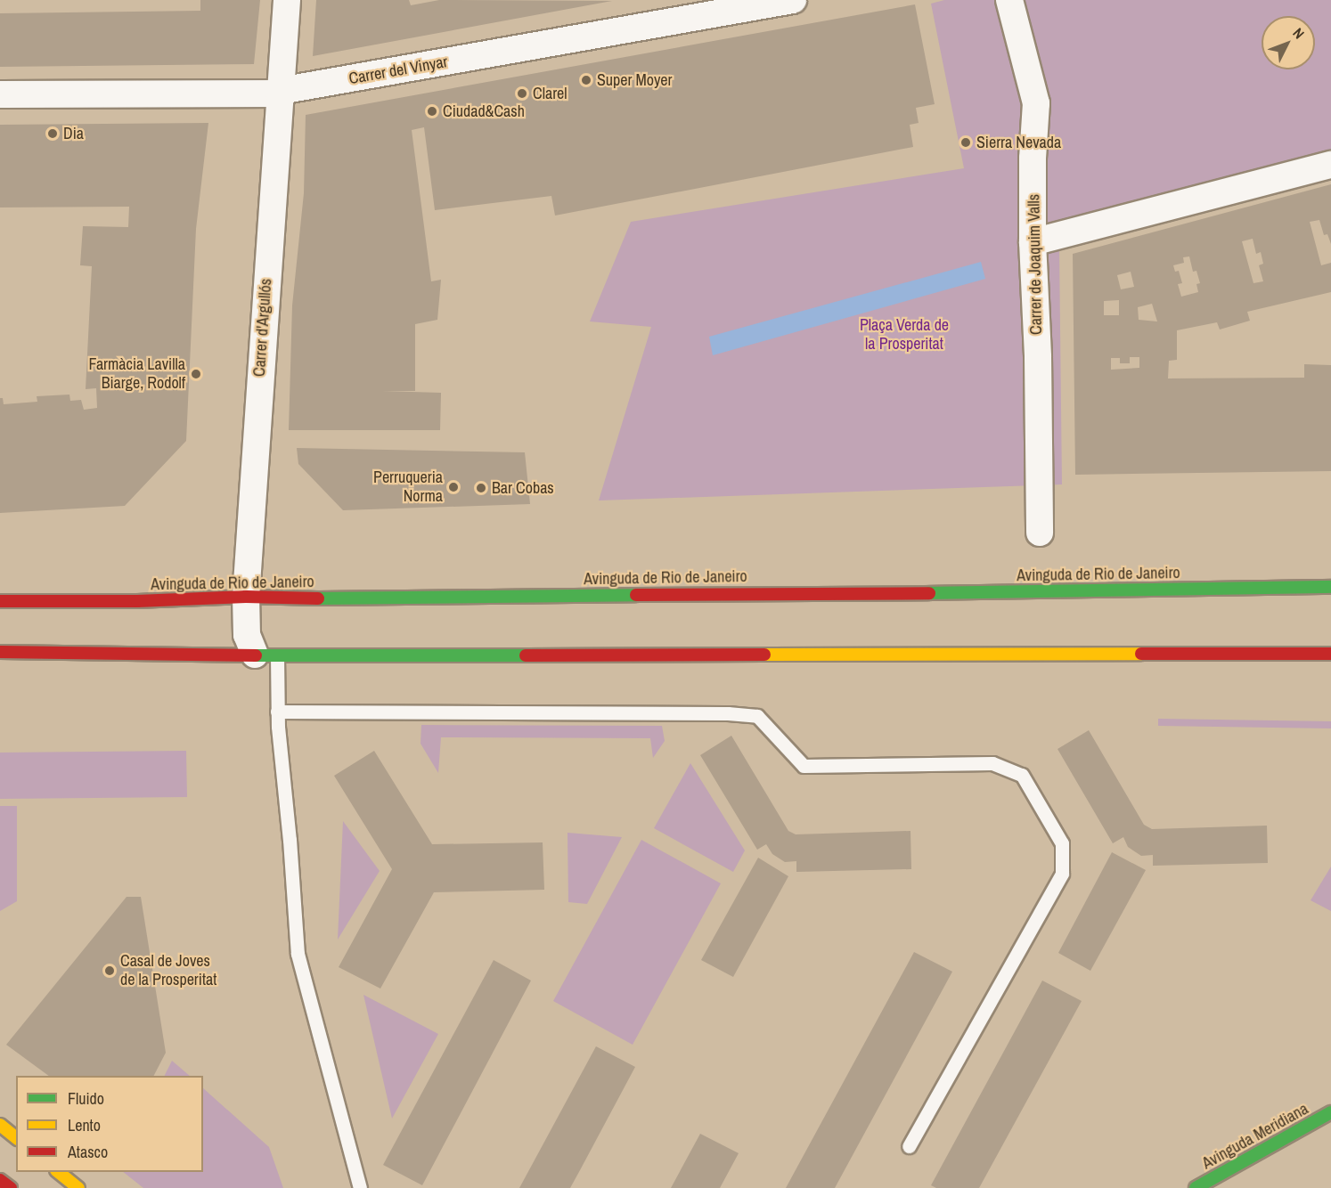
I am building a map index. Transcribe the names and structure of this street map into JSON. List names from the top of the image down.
{
  "streets": {
    "main road": ["Avinguda de Rio de Janeiro", "Avinguda Meridiana"],
    "street": ["Carrer del Vinyar", "Carrer de Joaquim Valls", "Carrer d'Argullós"]
  },
  "crossings": [
    ["Carrer del Vinyar", "Carrer d'Argullós"],
    ["Carrer d'Argullós", "Avinguda de Rio de Janeiro"]
  ],
  "parks": ["Plaça Verda de la Prosperitat"],
  "places": [
    "Super Moyer",
    "Clarel",
    "Ciudad&Cash",
    "Dia",
    "Sierra Nevada",
    "Farmàcia Lavilla Biarge, Rodolf",
    "Perruqueria Norma",
    "Bar Cobas",
    "Casal de Joves de la Prosperitat"
  ],
  "legend": ["Fluido", "Lento", "Atasco"],
  "north": "top right"
}
